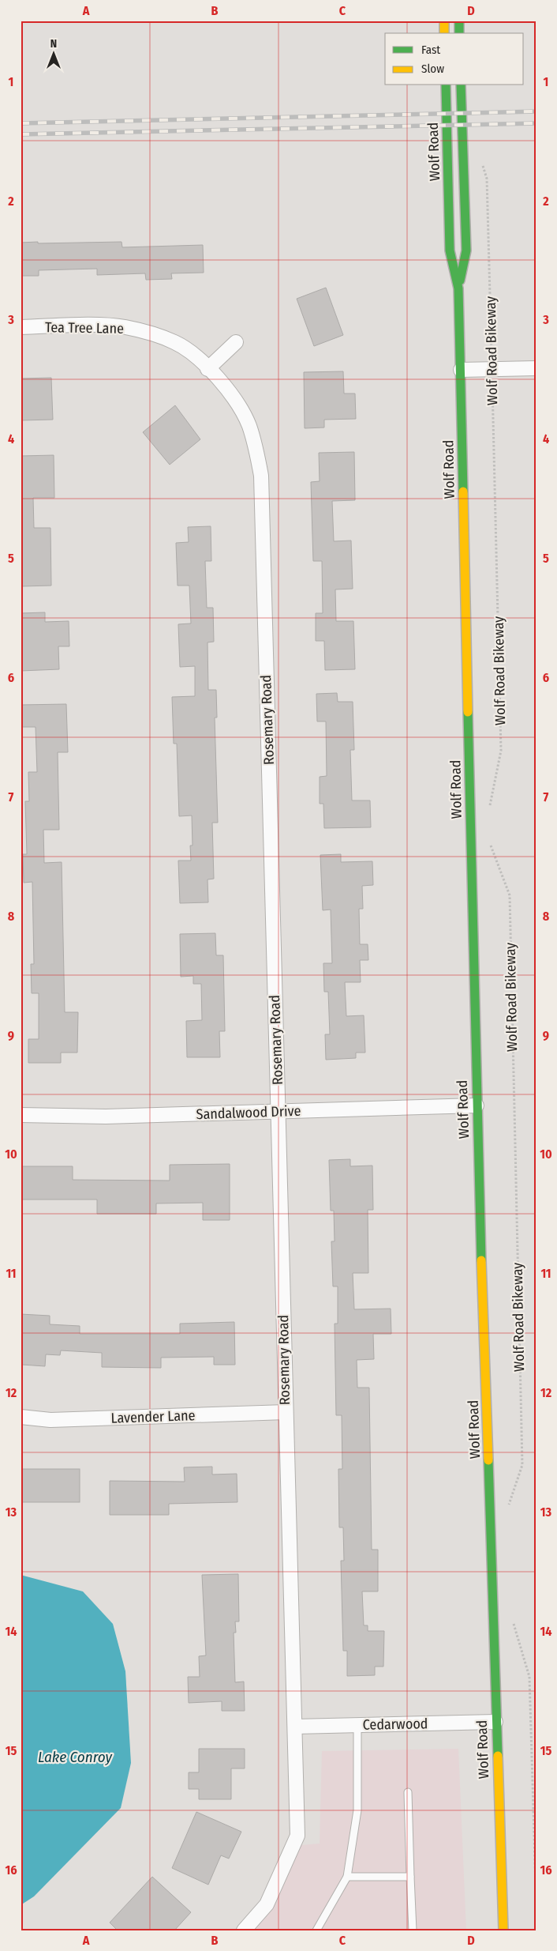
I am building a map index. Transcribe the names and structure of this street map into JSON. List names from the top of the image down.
{
  "streets": {
    "main road": ["Wolf Road"],
    "street": [
      "Tea Tree Lane",
      "Rosemary Road",
      "Sandalwood Drive",
      "Lavender Lane",
      "Cedarwood"
    ],
    "path": ["Wolf Road Bikeway"]
  },
  "crossings": [
    ["Wolf Road", "Sandalwood Drive"],
    ["Wolf Road", "Cedarwood"],
    ["Tea Tree Lane", "Rosemary Road"],
    ["Rosemary Road", "Sandalwood Drive"],
    ["Rosemary Road", "Lavender Lane"],
    ["Rosemary Road", "Cedarwood"]
  ],
  "water": ["Lake Conroy"],
  "legend": ["Fast", "Slow"],
  "north": "top",
  "grid": {
    "columns": [
      "A",
      "B",
      "C",
      "D"
    ],
    "rows": [
      "1",
      "2",
      "3",
      "4",
      "5",
      "6",
      "7",
      "8",
      "9",
      "10",
      "11",
      "12",
      "13",
      "14",
      "15",
      "16"
    ]
  }
}
